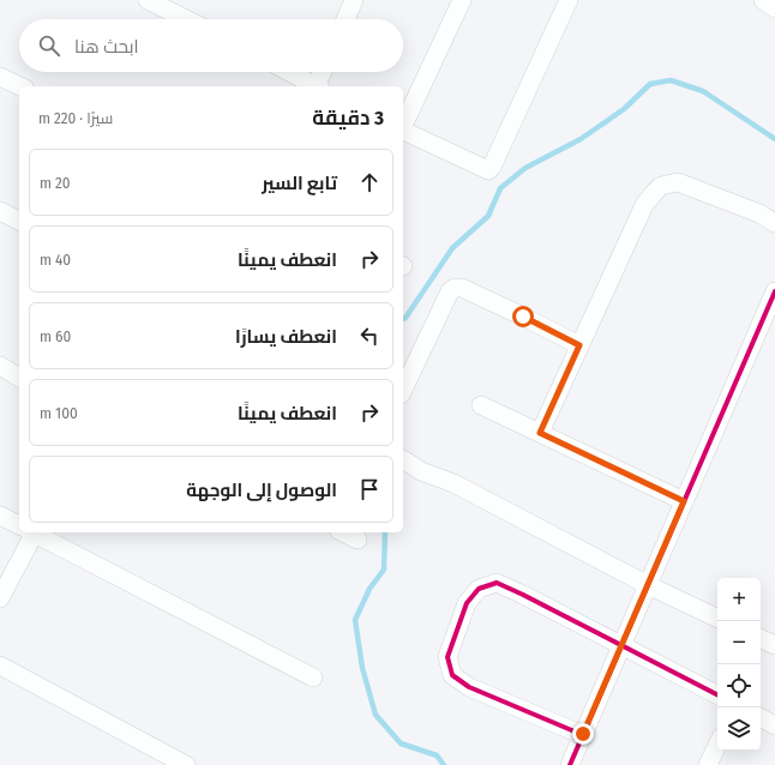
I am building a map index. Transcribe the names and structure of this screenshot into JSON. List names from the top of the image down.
{
  "page": {
    "search": "ابحث هنا",
    "heading": ["3 دقيقة", "سيرًا · 220 m"],
    "list": [
      ["تابع السير", "20 m"],
      ["انعطف يمينًا", "40 m"],
      ["انعطف يسارًا", "60 m"],
      ["انعطف يمينًا", "100 m"],
      "الوصول إلى الوجهة"
    ],
    "map_buttons": ["+", "−"]
  }
}
